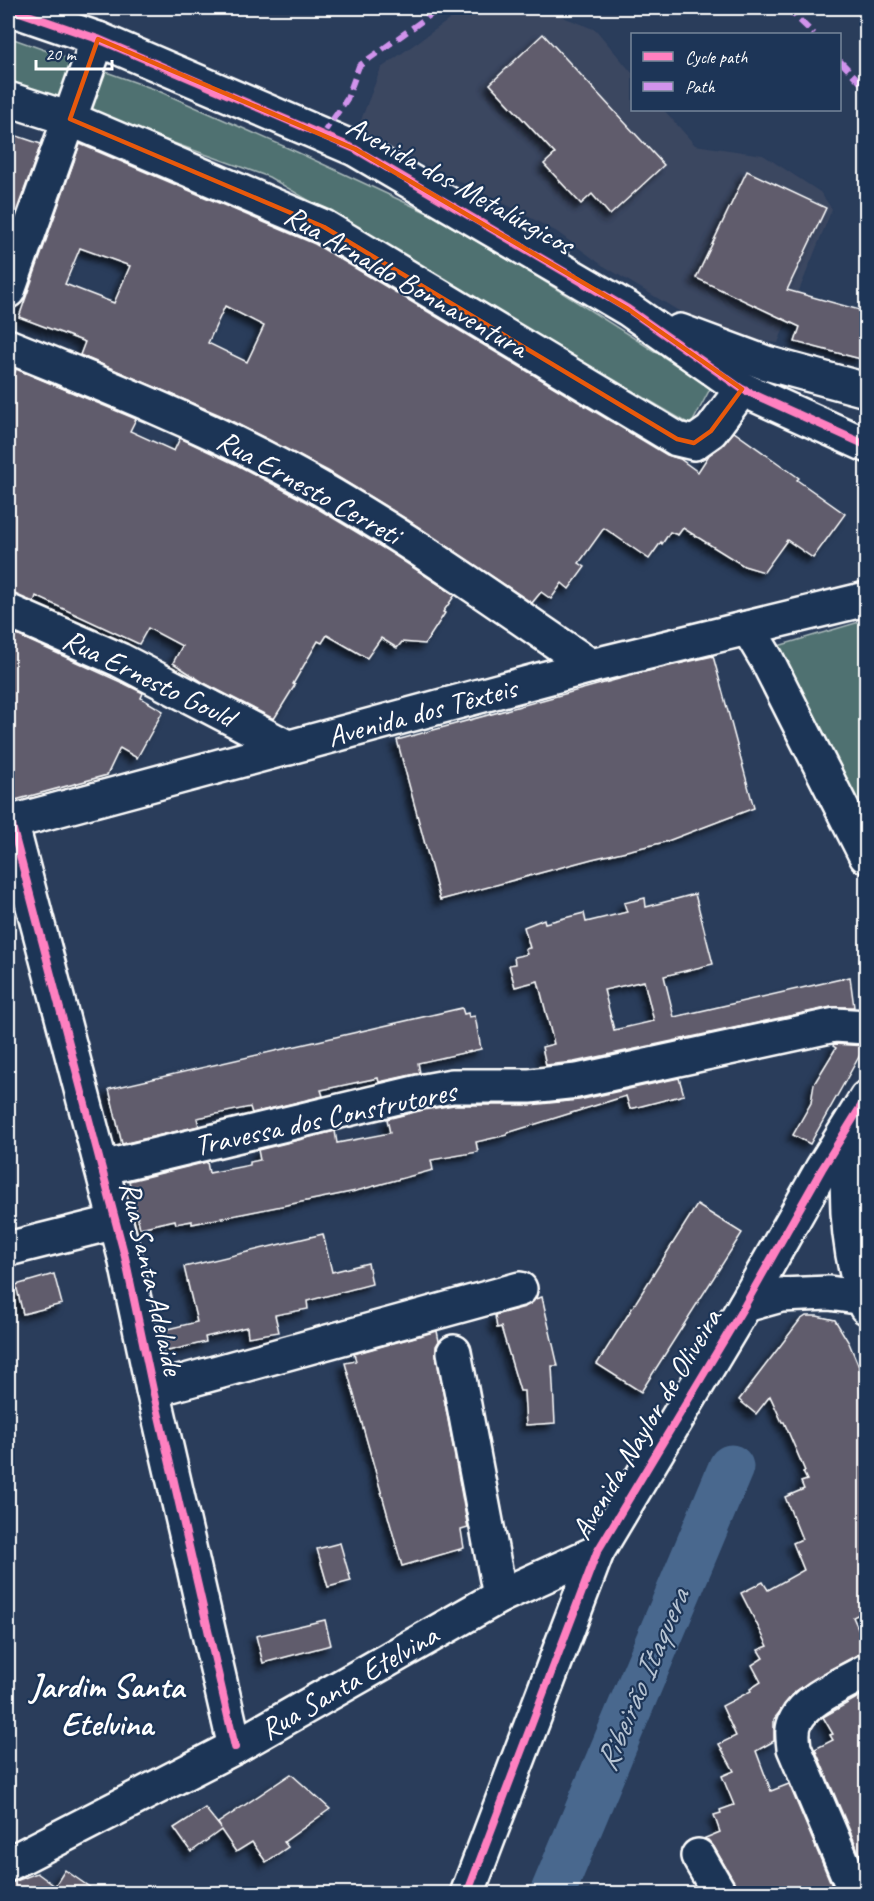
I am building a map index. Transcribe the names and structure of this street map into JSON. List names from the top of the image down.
{
  "streets": {
    "street": [
      "Avenida dos Metalúrgicos",
      "Rua Arnaldo Bonnaventura",
      "Rua Ernesto Cerreti",
      "Rua Ernesto Gould",
      "Avenida dos Têxteis",
      "Travessa dos Construtores",
      "Rua Santa Adelaide",
      "Avenida Naylor de Oliveira",
      "Rua Santa Etelvina"
    ]
  },
  "crossings": [
    ["Avenida dos Metalúrgicos", "Rua Arnaldo Bonnaventura"],
    ["Rua Ernesto Cerreti", "Avenida dos Têxteis"],
    ["Rua Ernesto Gould", "Avenida dos Têxteis"],
    ["Avenida dos Têxteis", "Rua Santa Adelaide"],
    ["Travessa dos Construtores", "Rua Santa Adelaide"],
    ["Rua Santa Adelaide", "Rua Santa Etelvina"],
    ["Avenida Naylor de Oliveira", "Rua Santa Etelvina"]
  ],
  "districts": ["Jardim Santa Etelvina"],
  "water": ["Ribeirão Itaquera"],
  "legend": ["Cycle path", "Path"],
  "scale_bar": "20 m"
}
